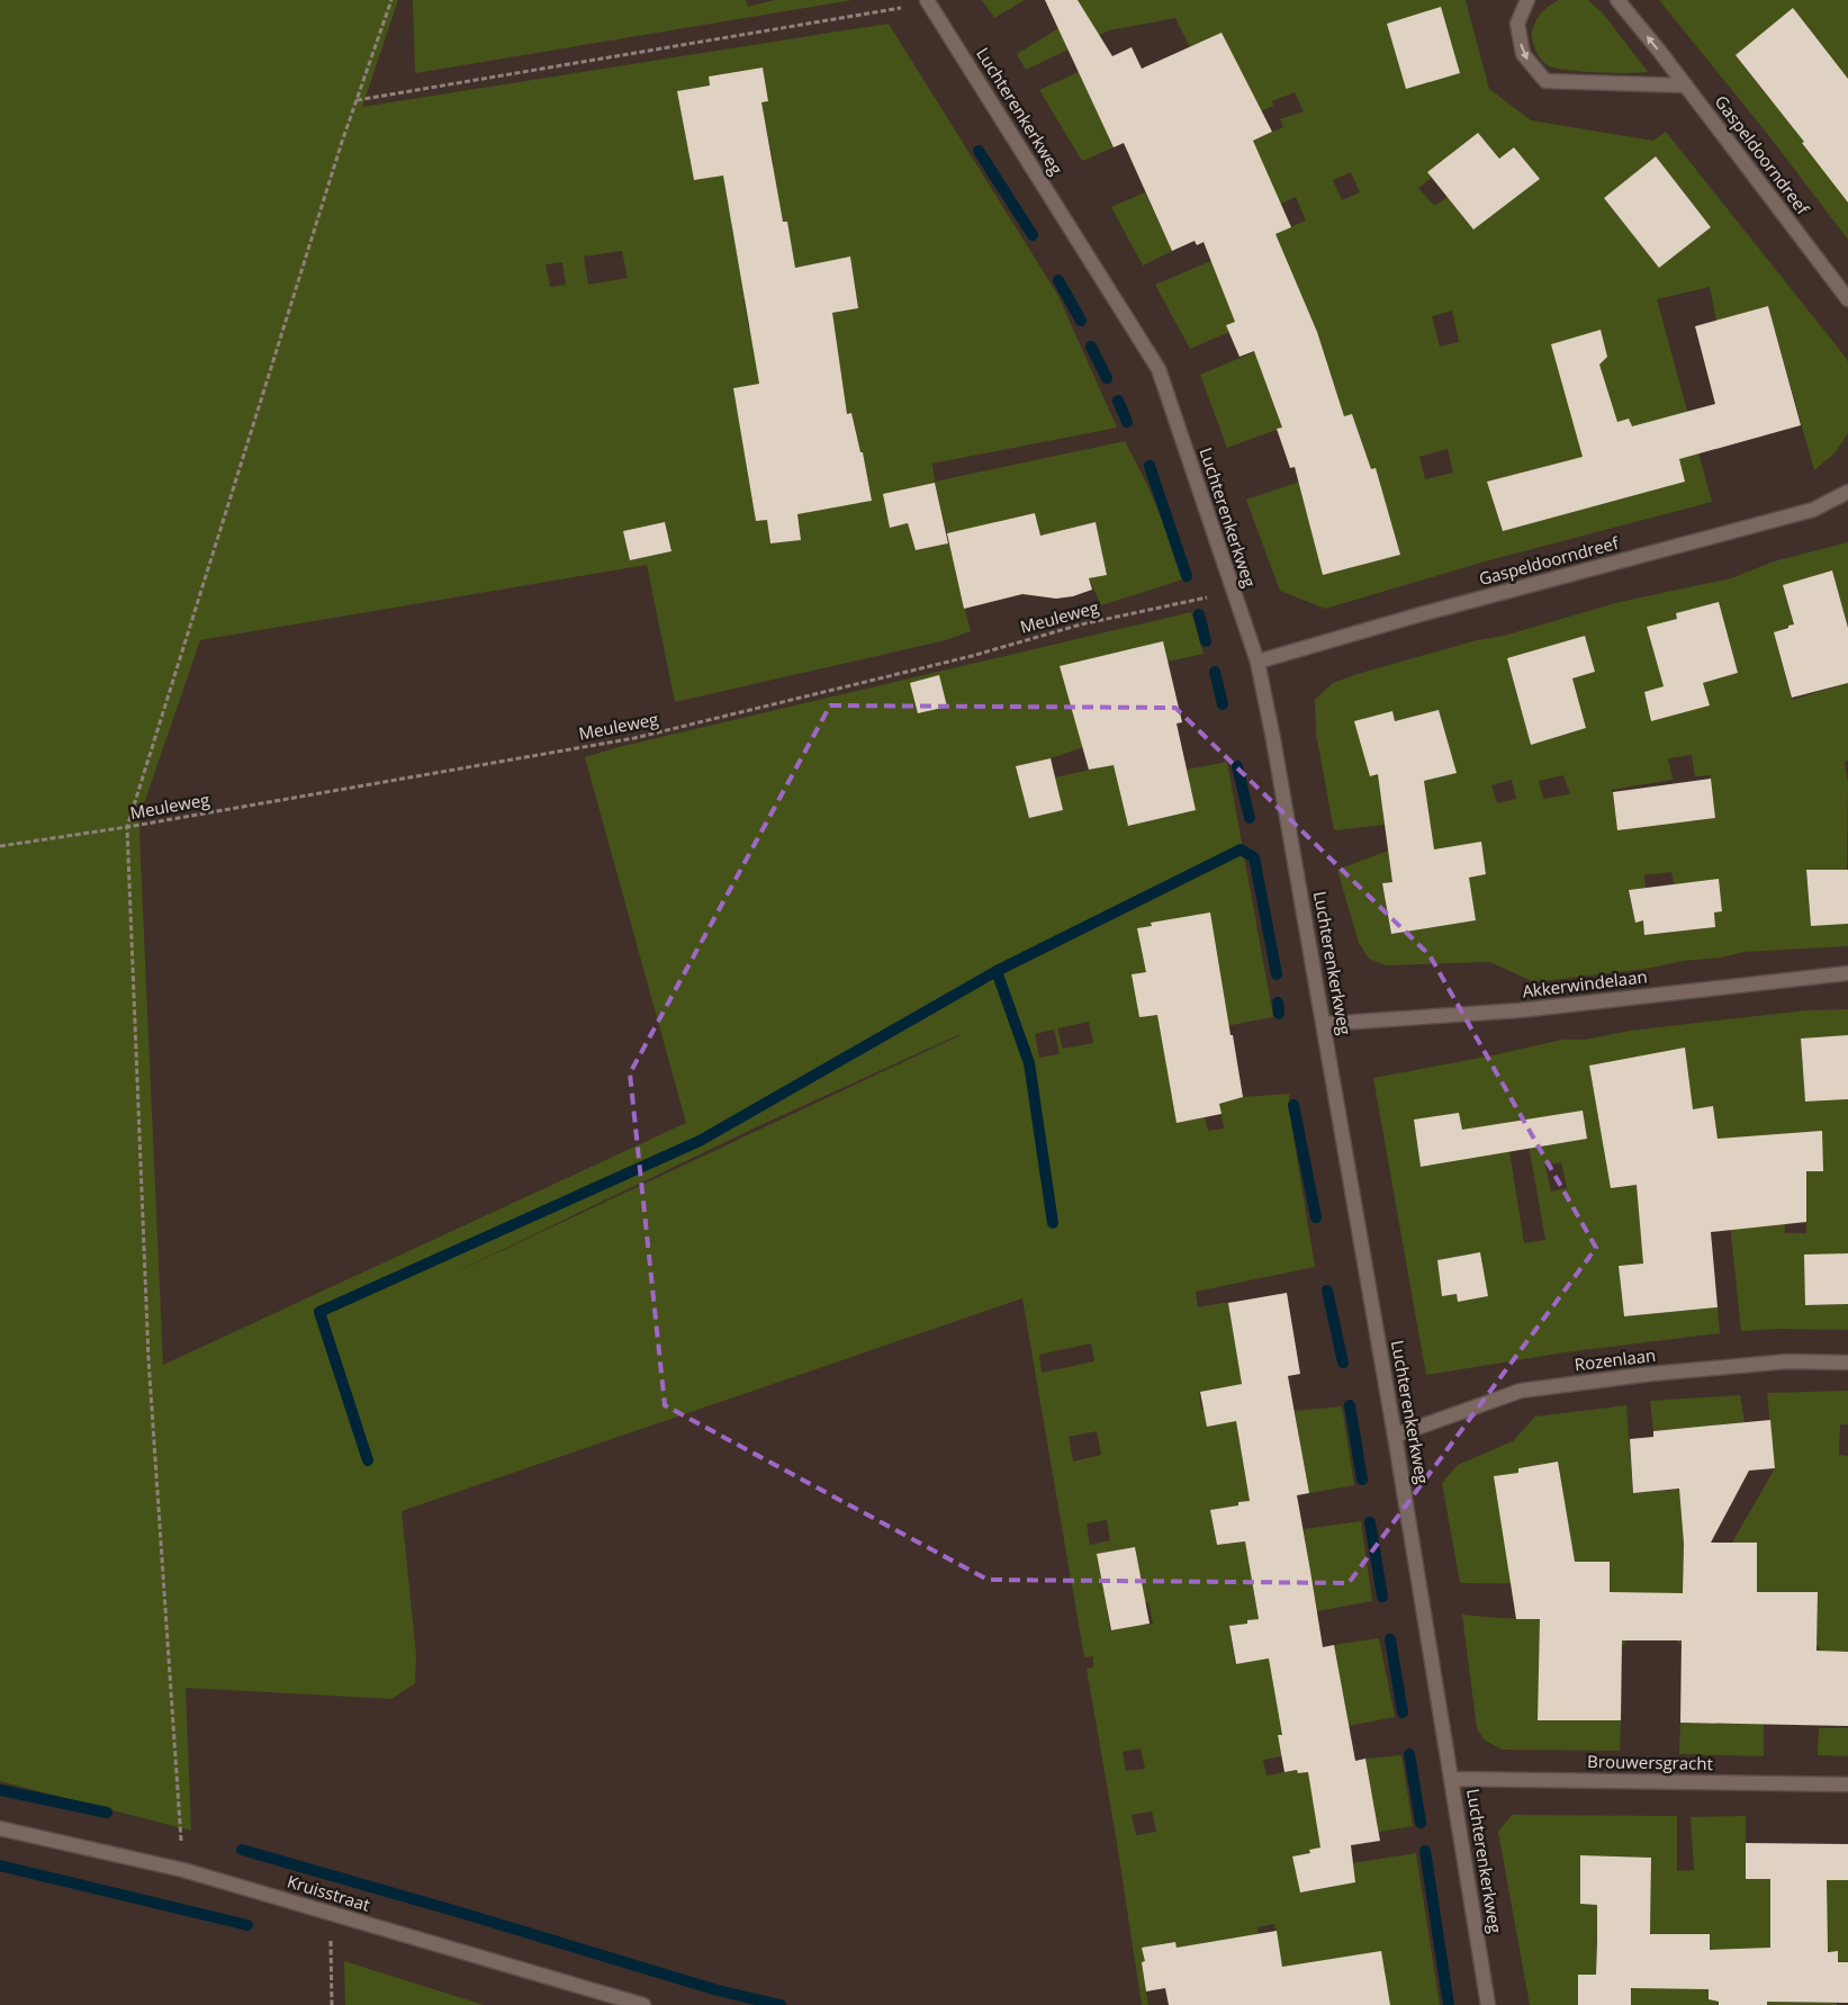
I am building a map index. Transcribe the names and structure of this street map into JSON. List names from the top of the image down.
{
  "streets": {
    "street": [
      "Luchterenkerkweg",
      "Gaspeldoorndreef",
      "Akkerwindelaan",
      "Rozenlaan",
      "Brouwersgracht",
      "Kruisstraat"
    ],
    "path": ["Meuleweg"]
  },
  "crossings": [
    ["Luchterenkerkweg", "Gaspeldoorndreef"],
    ["Luchterenkerkweg", "Meuleweg"],
    ["Luchterenkerkweg", "Akkerwindelaan"],
    ["Luchterenkerkweg", "Rozenlaan"],
    ["Luchterenkerkweg", "Brouwersgracht"]
  ]
}
